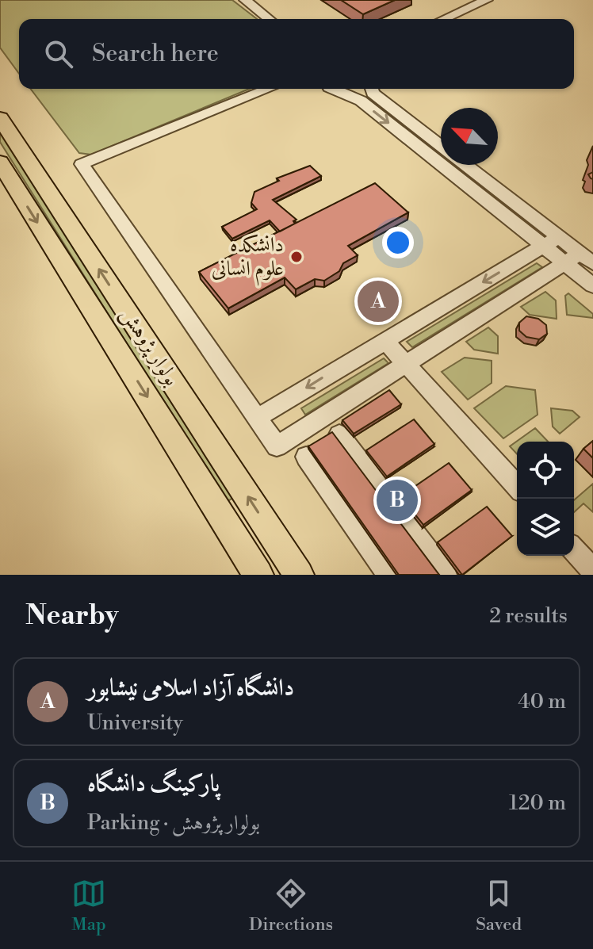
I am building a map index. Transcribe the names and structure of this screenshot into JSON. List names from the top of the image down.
{
  "streets": {
    "main road": ["بولوار پژوهش"]
  },
  "places": ["دانشکده علوم انسانی"],
  "north": "top left",
  "page": {
    "search": "Search here",
    "pins": ["A", "B"],
    "heading": ["Nearby", "2 results"],
    "list": [
      {
        "mark": "A",
        "name": "دانشگاه آزاد اسلامی نیشابور",
        "note": "University",
        "value": "40 m"
      },
      {
        "mark": "B",
        "name": "پارکینگ دانشگاه",
        "note": "Parking · بولوار پژوهش",
        "value": "120 m"
      }
    ],
    "nav": ["Map", "Directions", "Saved"]
  }
}
